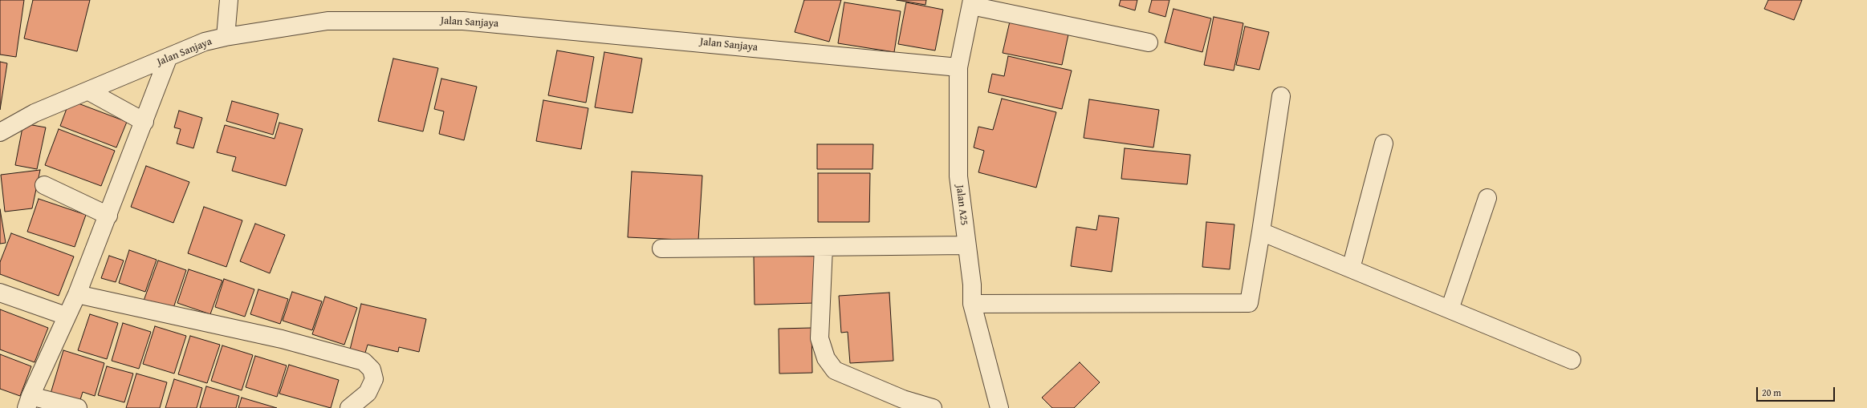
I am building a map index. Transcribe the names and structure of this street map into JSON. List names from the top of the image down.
{
  "streets": {
    "street": ["Jalan Sanjaya", "Jalan A25"]
  },
  "crossings": [
    ["Jalan Sanjaya", "Jalan A25"]
  ],
  "scale_bar": "20 m"
}
